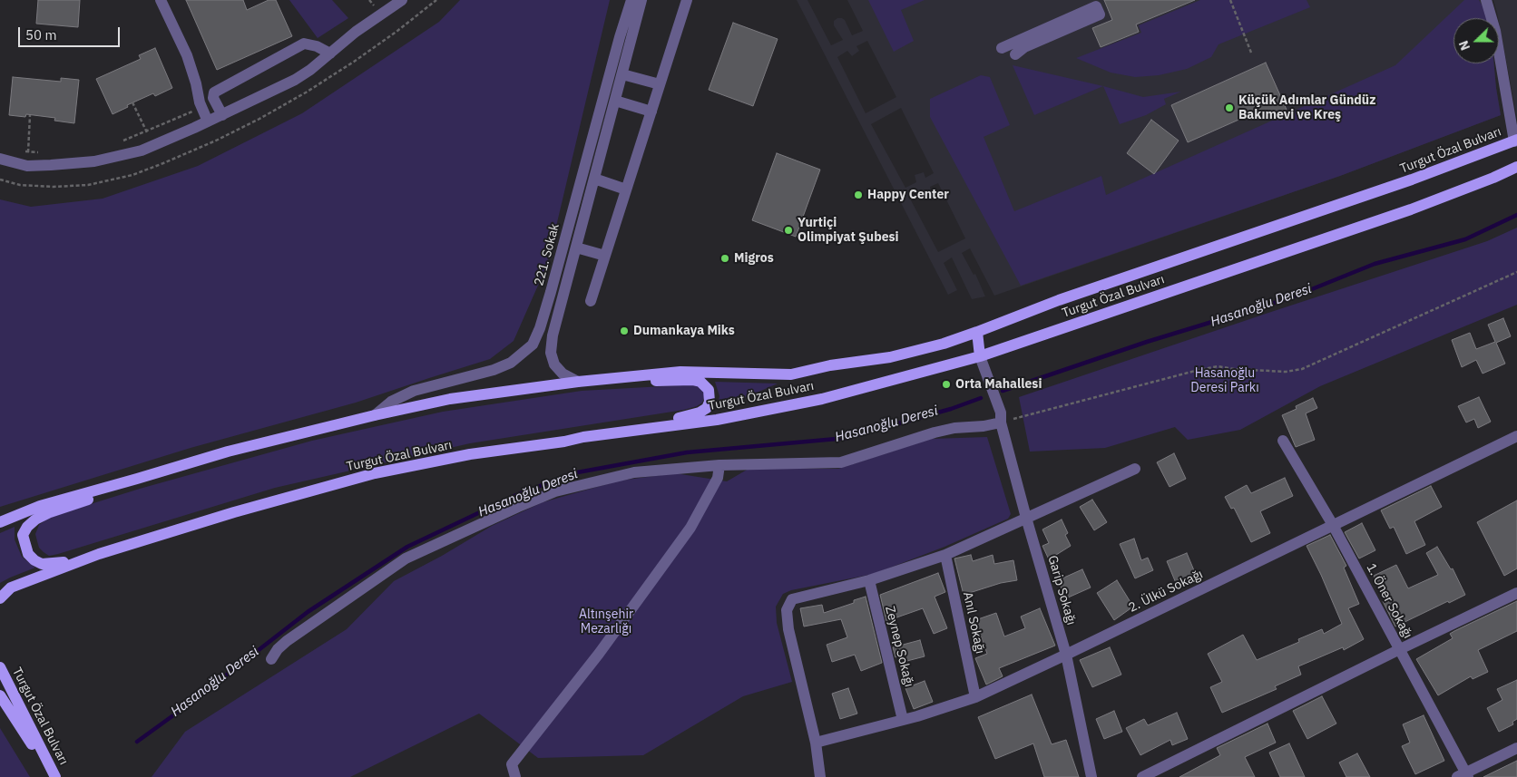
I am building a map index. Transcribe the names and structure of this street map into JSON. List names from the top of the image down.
{
  "streets": {
    "main road": ["Turgut Özal Bulvarı"],
    "street": [
      "221. Sokak",
      "Garip Sokağı",
      "2. Ülkü Sokağı",
      "1. Öner Sokağı",
      "Anıl Sokağı",
      "Zeynep Sokağı"
    ]
  },
  "crossings": [
    ["Turgut Özal Bulvarı", "221. Sokak"],
    ["Turgut Özal Bulvarı", "Garip Sokağı"],
    ["Garip Sokağı", "2. Ülkü Sokağı"],
    ["2. Ülkü Sokağı", "1. Öner Sokağı"],
    ["2. Ülkü Sokağı", "Anıl Sokağı"],
    ["2. Ülkü Sokağı", "Zeynep Sokağı"]
  ],
  "water": ["Hasanoğlu Deresi"],
  "parks": ["Hasanoğlu Deresi Parkı", "Altınşehir Mezarlığı"],
  "places": [
    "Küçük Adımlar Gündüz Bakımevi ve Kreş",
    "Happy Center",
    "Yurtiçi Olimpiyat Şubesi",
    "Migros",
    "Dumankaya Miks",
    "Orta Mahallesi"
  ],
  "scale_bar": "50 m",
  "north": "left"
}
